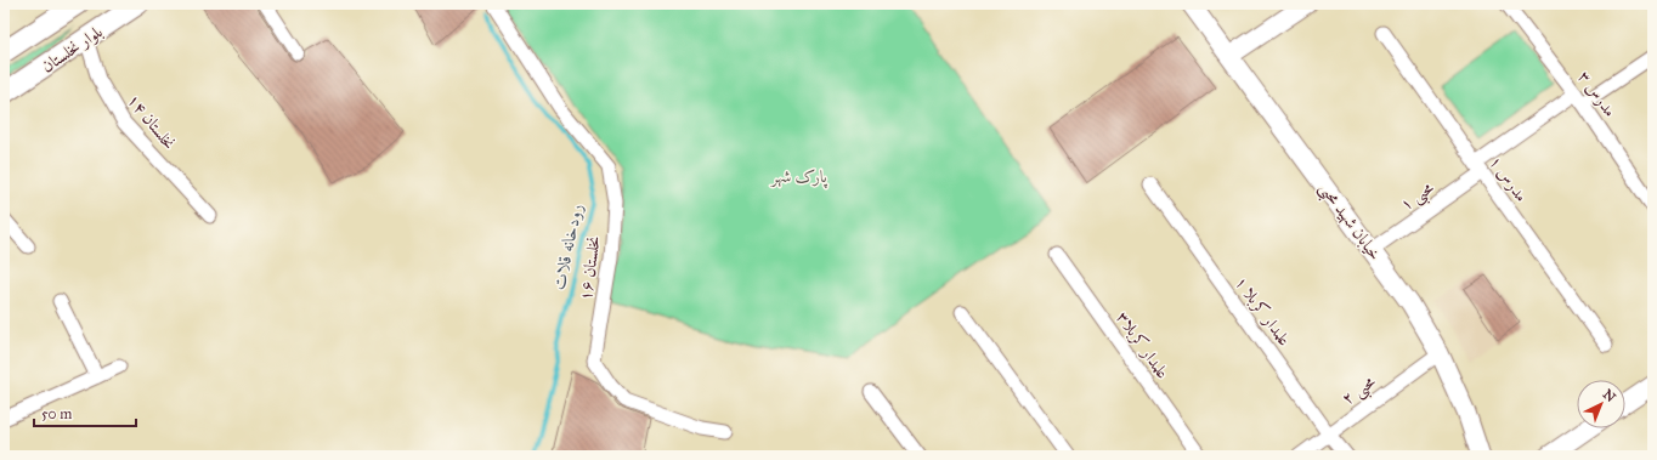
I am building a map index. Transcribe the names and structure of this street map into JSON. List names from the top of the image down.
{
  "streets": {
    "main road": ["بلوار نخلستان", "خیابان شهید محبی"],
    "street": [
      "مدرس ۳",
      "نخلستان ۱۴",
      "مدرس ۱",
      "محبی ۱",
      "نخلستان ۱۶",
      "علمدار کربلا ۱",
      "علمدار کربلا۳",
      "محبی ۲"
    ]
  },
  "crossings": [
    ["بلوار نخلستان", "نخلستان ۱۴"],
    ["مدرس ۳", "محبی ۱"],
    ["مدرس ۱", "محبی ۱"],
    ["محبی ۱", "خیابان شهید محبی"],
    ["خیابان شهید محبی", "محبی ۲"],
    ["علمدار کربلا ۱", "محبی ۲"]
  ],
  "water": ["رودخانه قلات"],
  "parks": ["پارک شهر"],
  "scale_bar": "50 m",
  "north": "top right"
}
